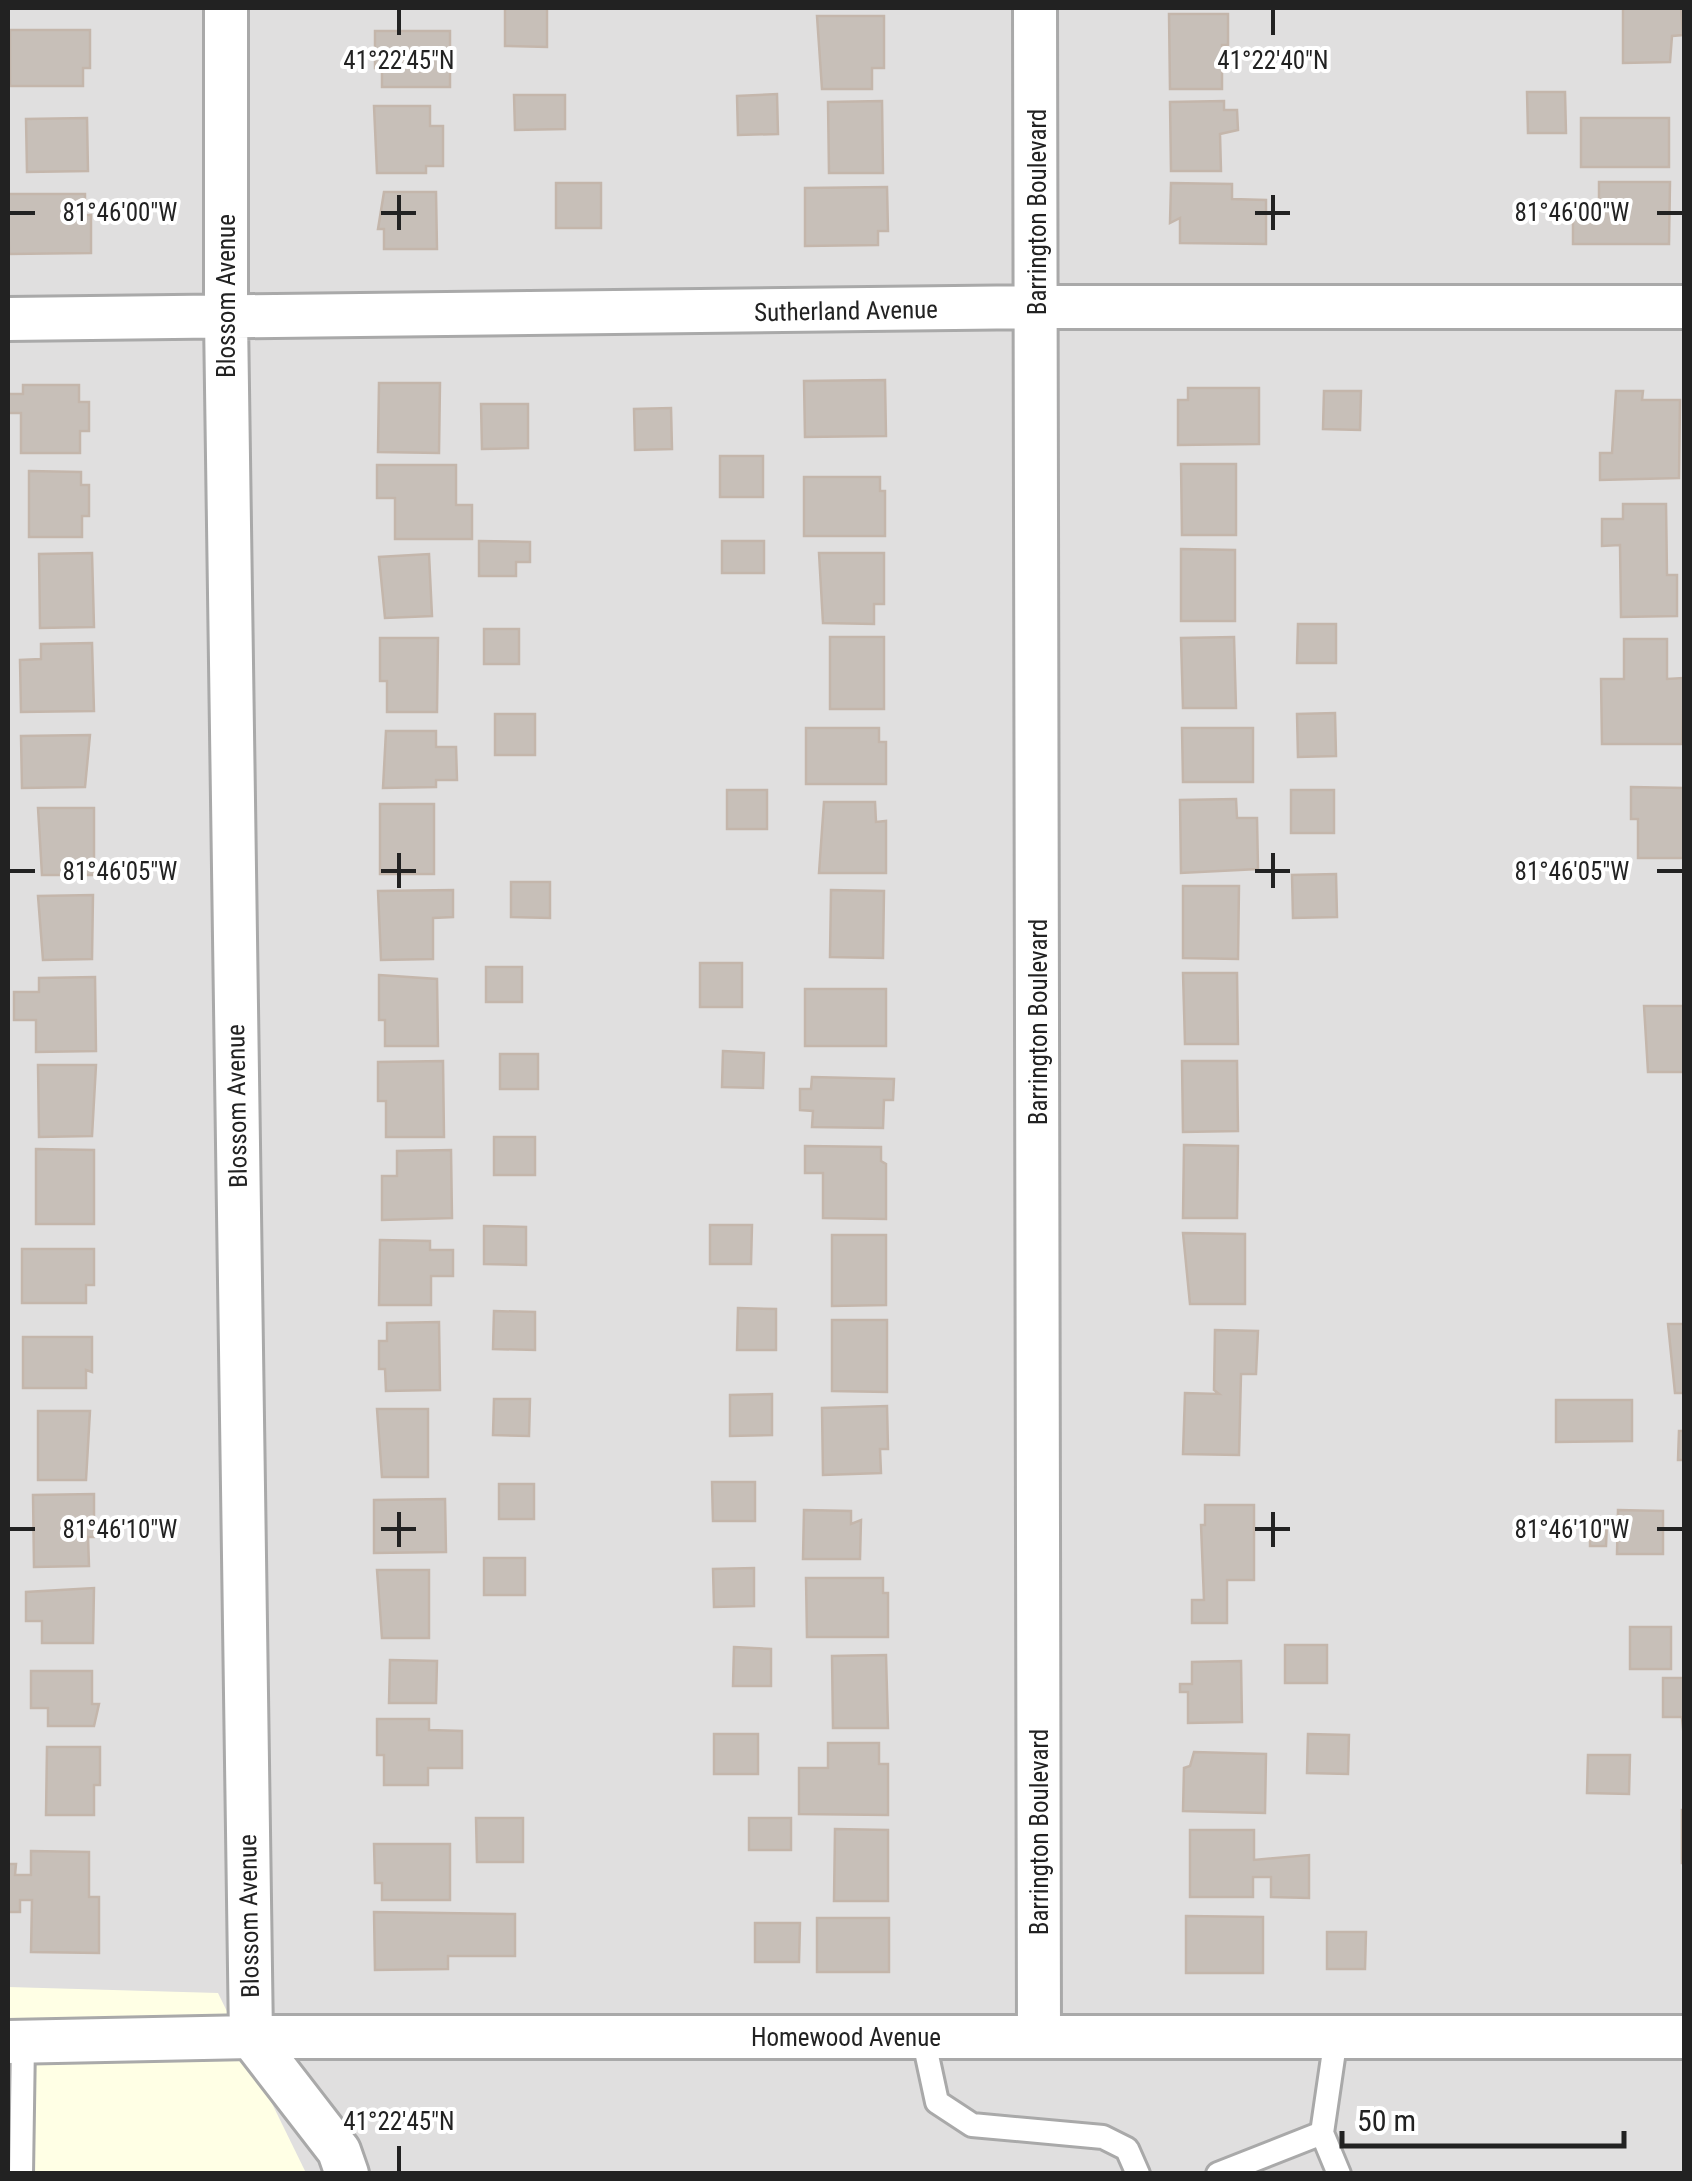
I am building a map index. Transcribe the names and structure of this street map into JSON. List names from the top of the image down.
{
  "streets": {
    "street": [
      "Barrington Boulevard",
      "Blossom Avenue",
      "Sutherland Avenue",
      "Homewood Avenue"
    ]
  },
  "crossings": [
    ["Barrington Boulevard", "Sutherland Avenue"],
    ["Barrington Boulevard", "Homewood Avenue"],
    ["Blossom Avenue", "Sutherland Avenue"],
    ["Blossom Avenue", "Homewood Avenue"]
  ],
  "scale_bar": "50 m",
  "coordinates": [
    "41°22'45\"N",
    "41°22'40\"N",
    "81°46'00\"W",
    "81°46'05\"W",
    "81°46'10\"W"
  ]
}
